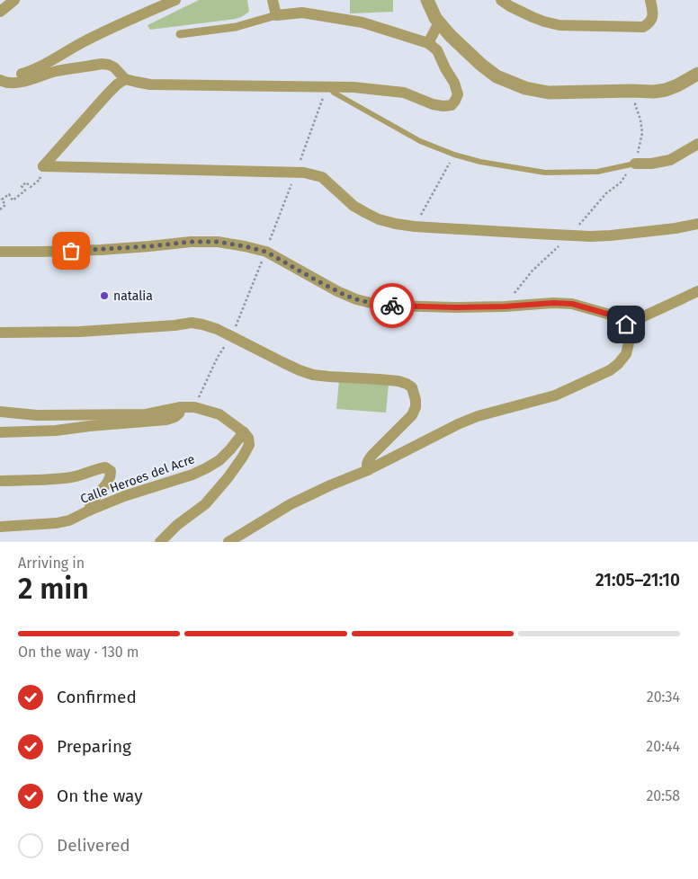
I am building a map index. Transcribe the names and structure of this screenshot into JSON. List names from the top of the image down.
{
  "streets": {
    "street": ["Calle Heroes del Acre"]
  },
  "places": ["natalia"],
  "page": {
    "heading": ["2 min", "Arriving in", "21:05–21:10"],
    "bar": "On the way · 130 m",
    "list": [
      ["Confirmed", "20:34"],
      ["Preparing", "20:44"],
      ["On the way", "20:58"],
      "Delivered"
    ]
  }
}
